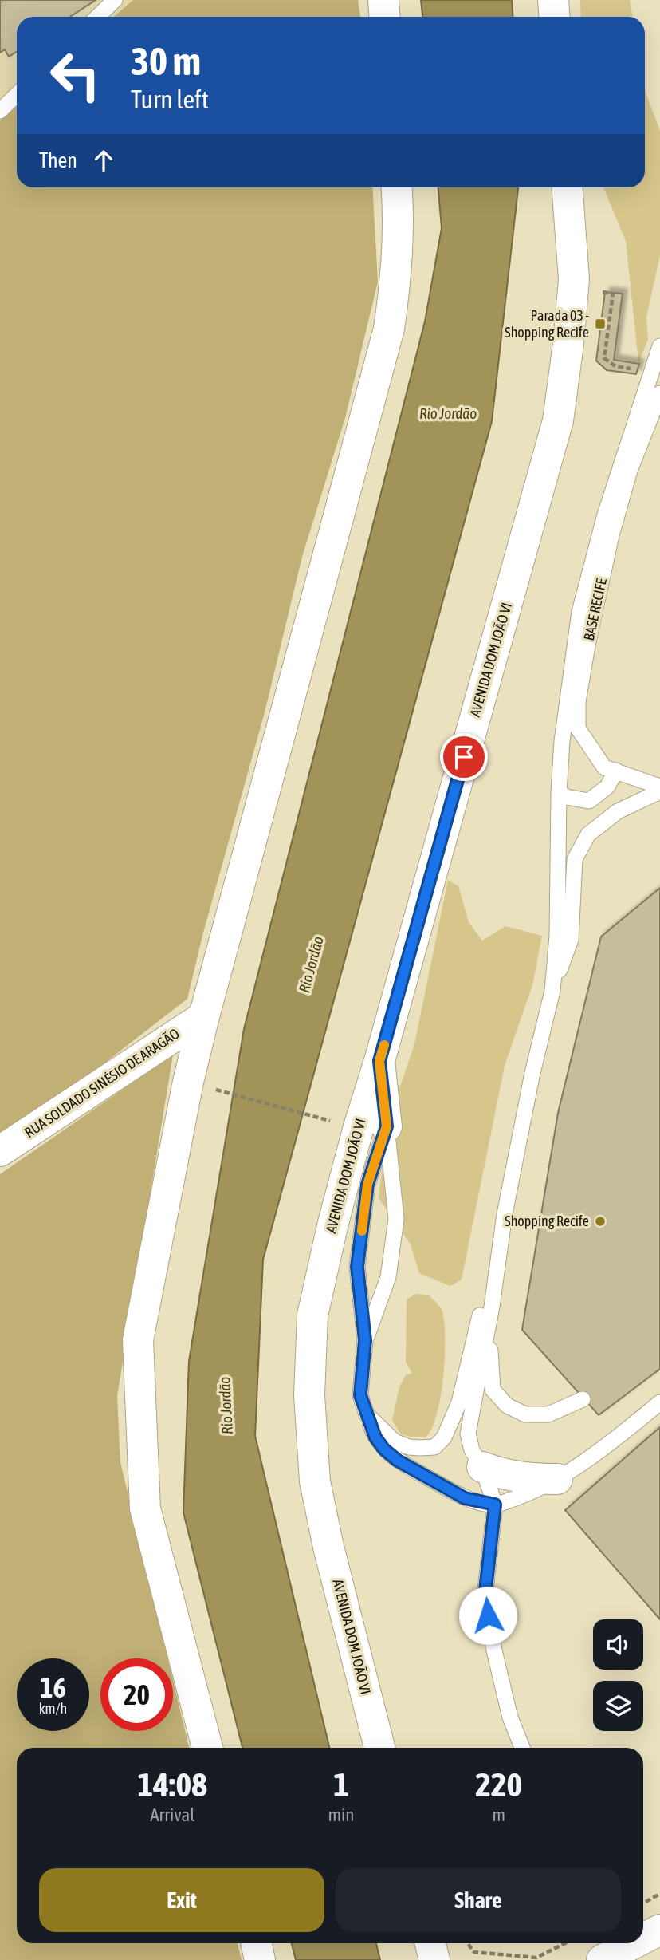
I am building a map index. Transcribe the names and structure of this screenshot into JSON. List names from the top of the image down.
{
  "streets": {
    "main road": ["AVENIDA DOM JOÃO VI", "RUA SOLDADO SINÉSIO DE ARAGÃO"],
    "lane": ["BASE RECIFE"]
  },
  "water": ["Rio Jordão"],
  "places": {
    "transit": ["Parada 03 - Shopping Recife"],
    "other": ["Shopping Recife"]
  },
  "page": {
    "turn": ["30 m", "Turn left"],
    "then": "Then",
    "speed": "16 km/h",
    "limit": "20",
    "eta": [
      "14:08",
      "Arrival",
      "1",
      "min",
      "220",
      "m"
    ],
    "buttons": ["Exit", "Share"]
  }
}
